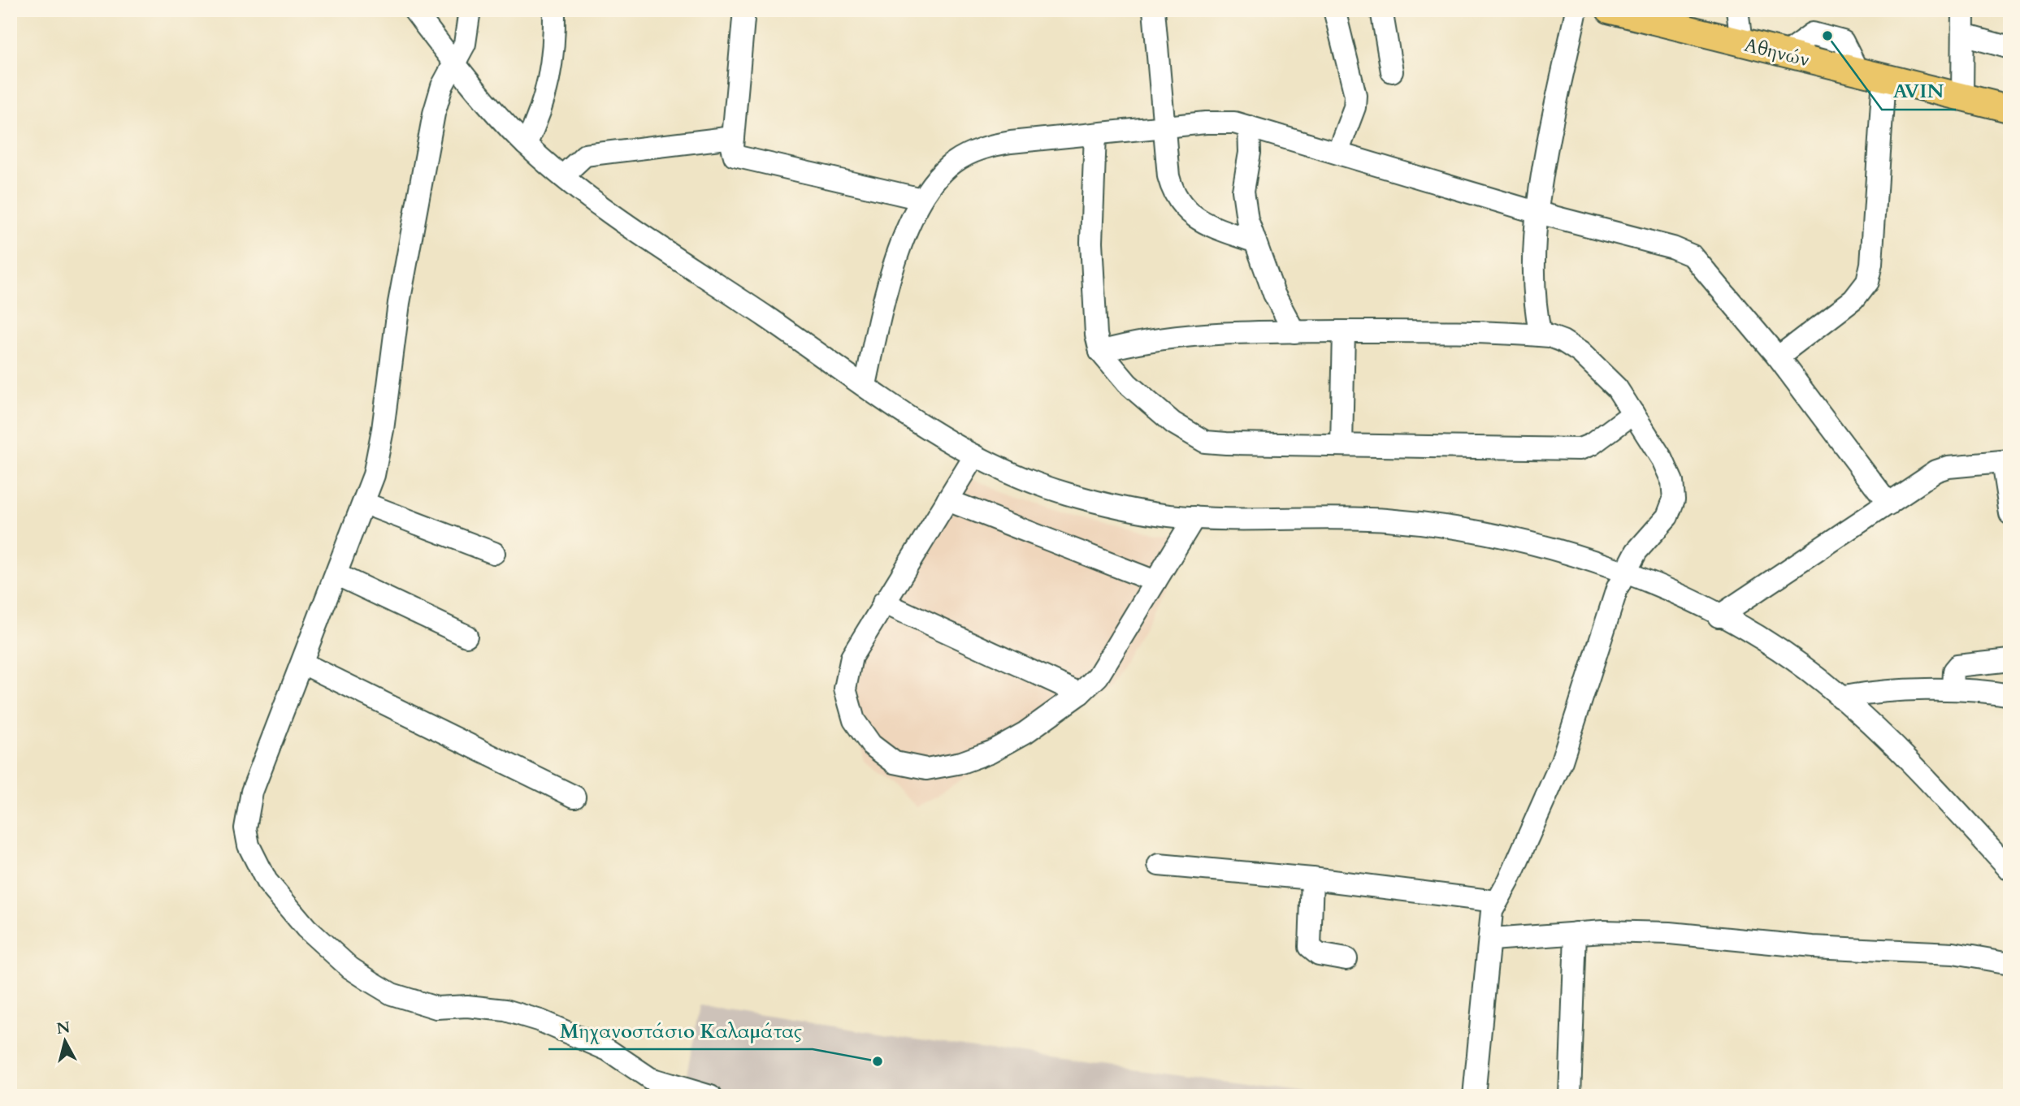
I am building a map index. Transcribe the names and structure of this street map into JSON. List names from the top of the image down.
{
  "streets": {
    "main road": ["Αθηνών"]
  },
  "places": ["AVIN", "Μηχανοστάσιο Καλαμάτας"],
  "north": "top"
}
